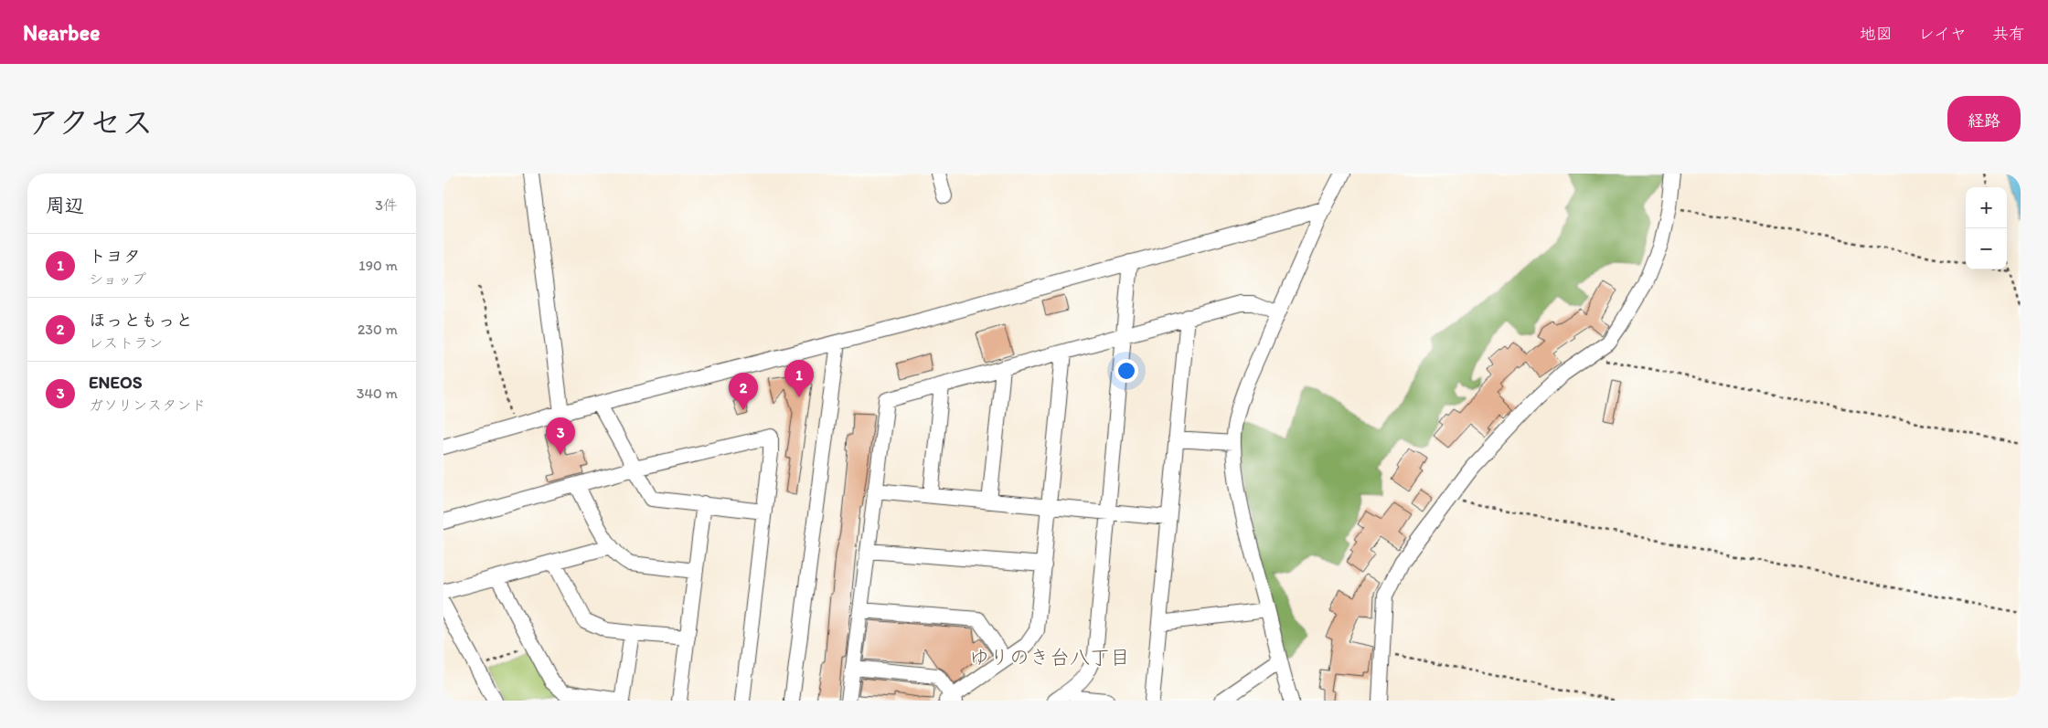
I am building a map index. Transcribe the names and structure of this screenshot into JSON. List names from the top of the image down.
{
  "districts": ["ゆりのき台八丁目"],
  "page": {
    "header": "Nearbee",
    "nav": ["地図", "レイヤ", "共有"],
    "title": "アクセス",
    "buttons": "経路",
    "heading": ["周辺", "3件"],
    "map_buttons": ["+", "−"],
    "list": [
      {
        "mark": "1",
        "name": "トヨタ",
        "note": "ショップ",
        "value": "190 m"
      },
      {
        "mark": "2",
        "name": "ほっともっと",
        "note": "レストラン",
        "value": "230 m"
      },
      {
        "mark": "3",
        "name": "ENEOS",
        "note": "ガソリンスタンド",
        "value": "340 m"
      }
    ],
    "pins": ["1", "2", "3"]
  }
}
